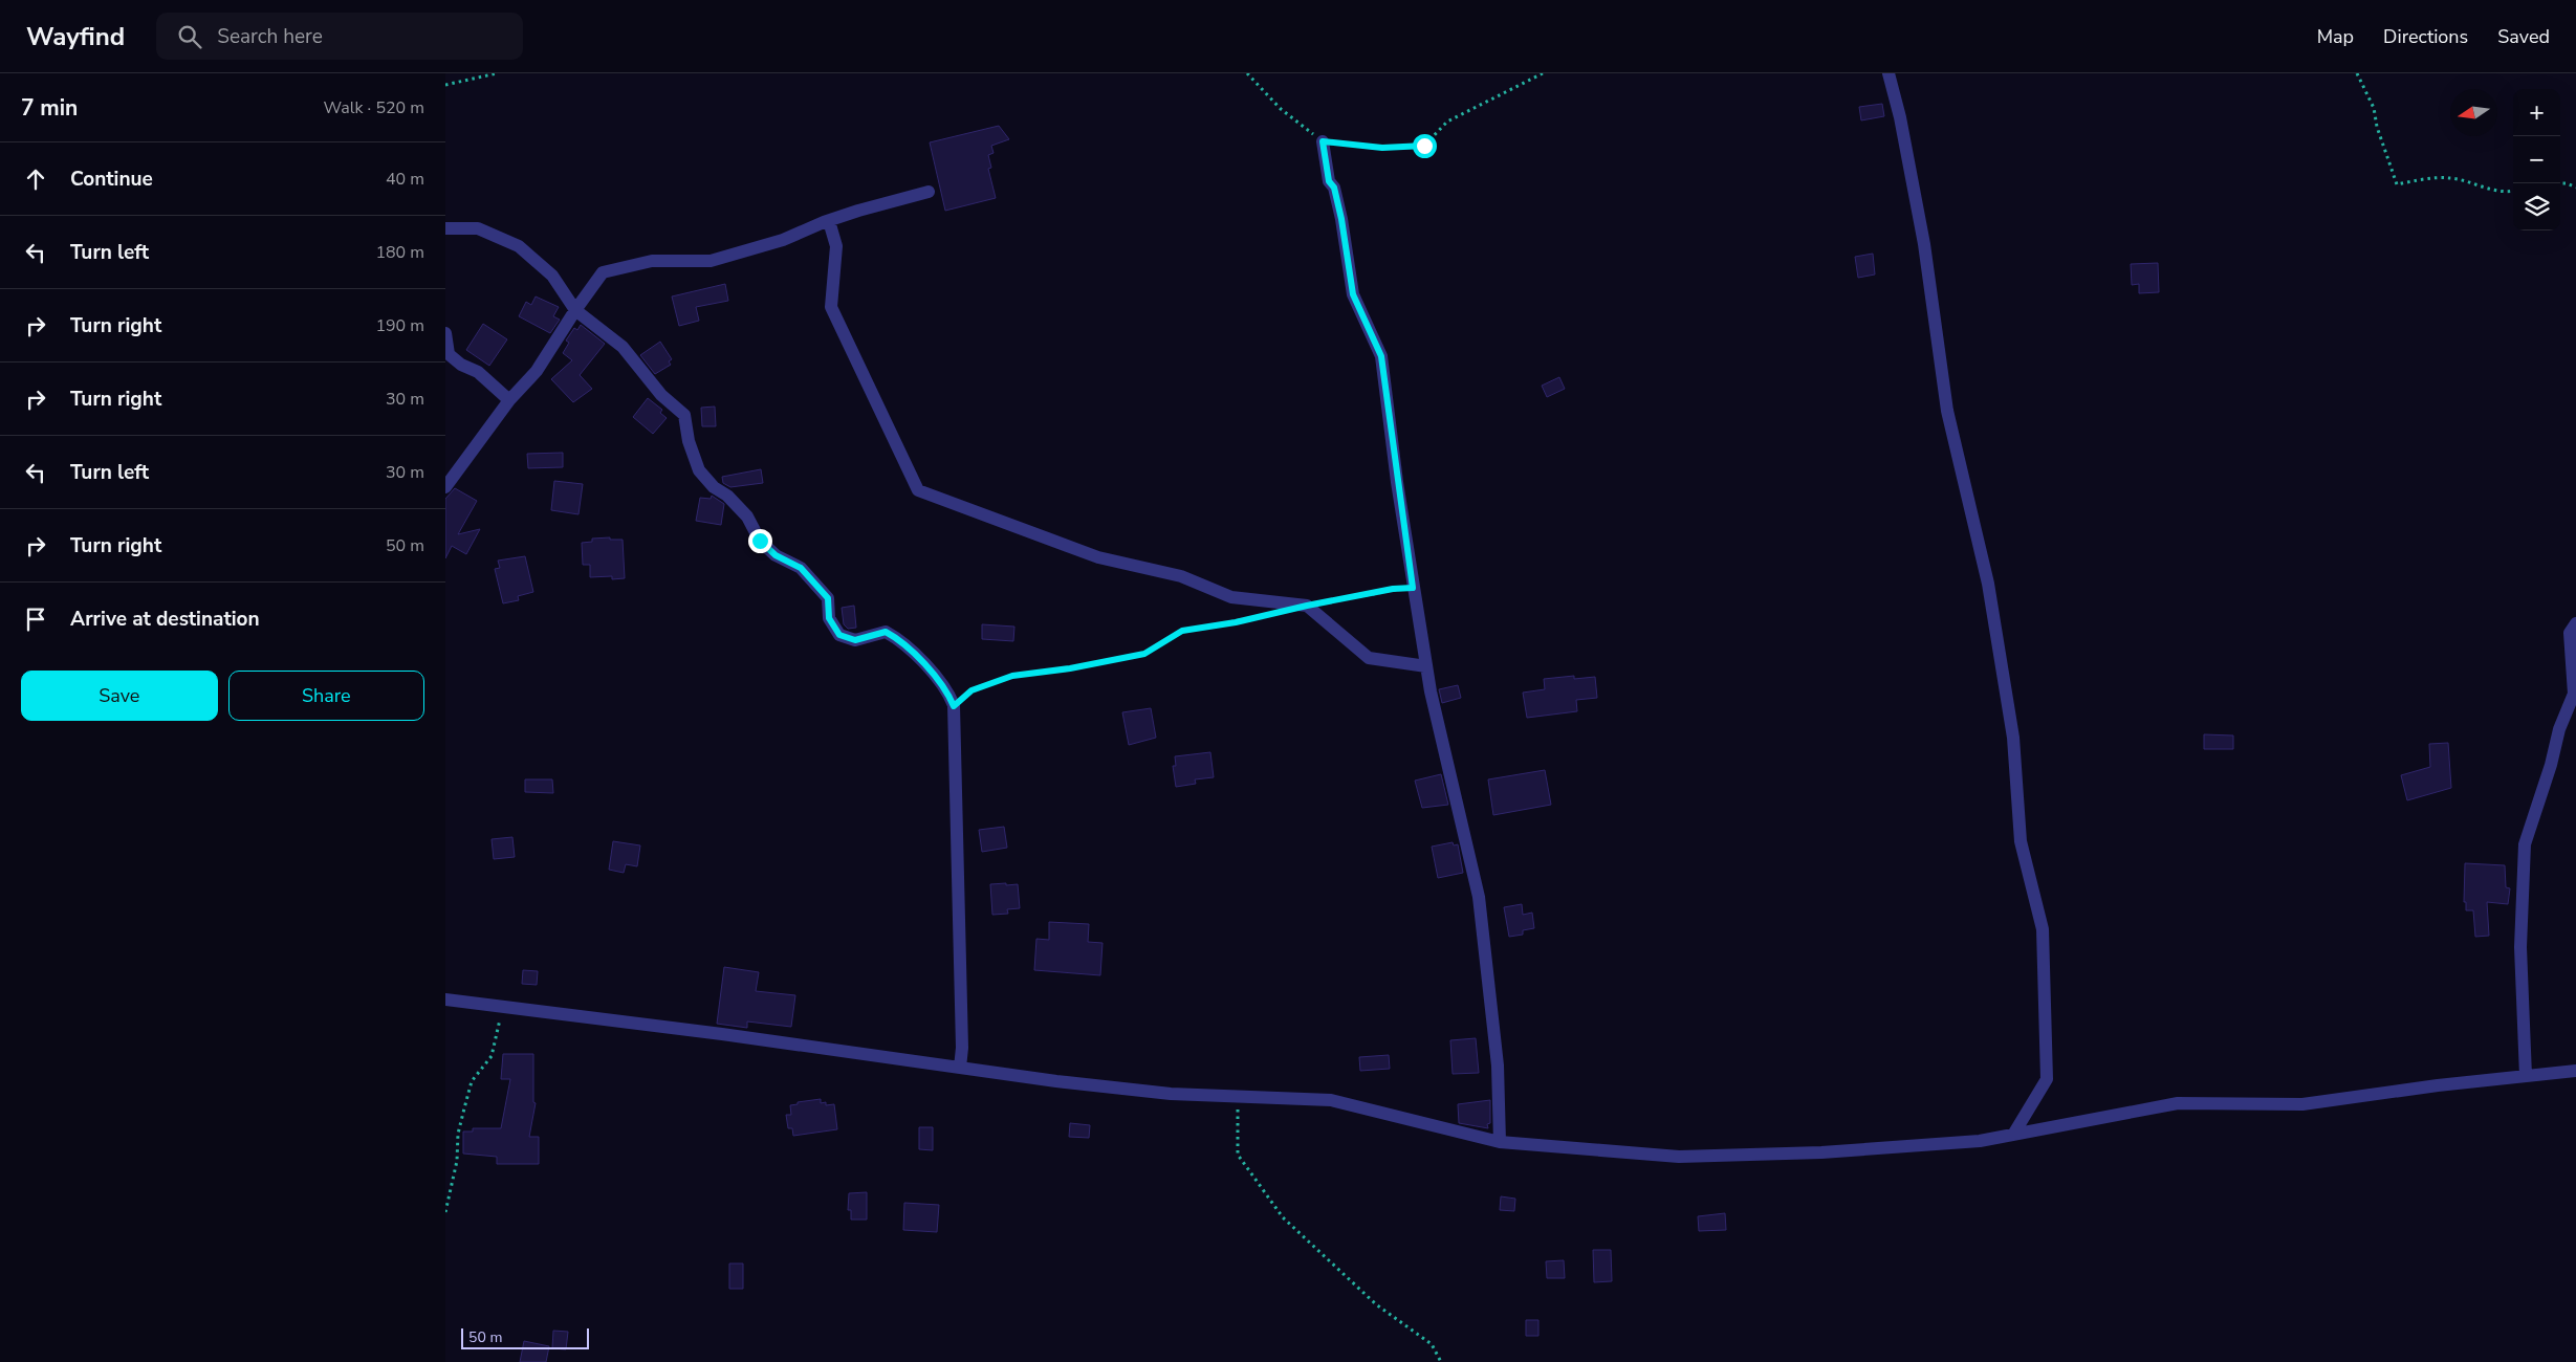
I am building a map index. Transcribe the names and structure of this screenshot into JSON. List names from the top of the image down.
{
  "scale_bar": "50 m",
  "north": "left",
  "page": {
    "header": "Wayfind",
    "search": "Search here",
    "nav": ["Map", "Directions", "Saved"],
    "heading": ["7 min", "Walk · 520 m"],
    "map_buttons": ["+", "−"],
    "list": [
      ["Continue", "40 m"],
      ["Turn left", "180 m"],
      ["Turn right", "190 m"],
      ["Turn right", "30 m"],
      ["Turn left", "30 m"],
      ["Turn right", "50 m"],
      "Arrive at destination"
    ],
    "buttons": ["Save", "Share"],
    "scale": "50 m"
  }
}
